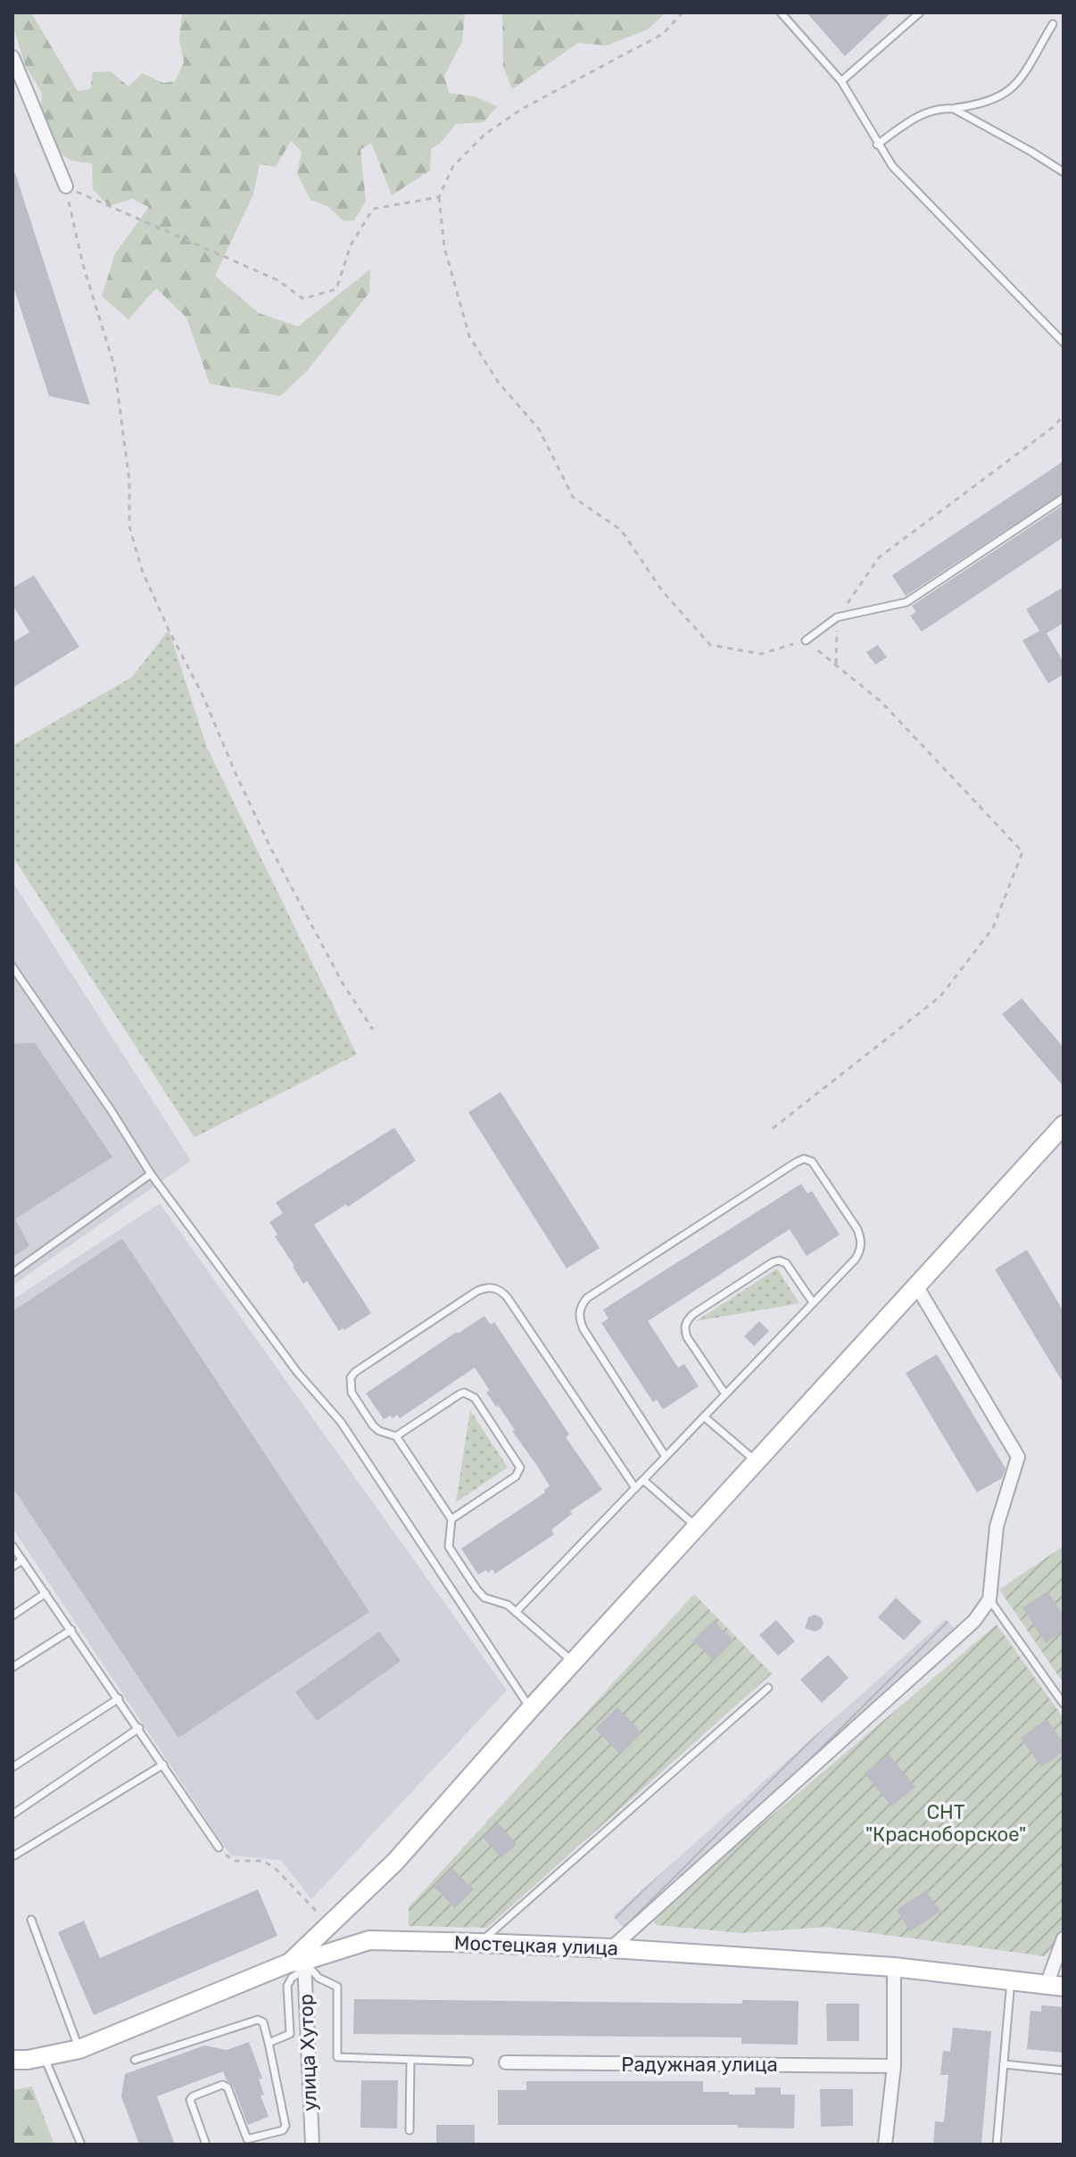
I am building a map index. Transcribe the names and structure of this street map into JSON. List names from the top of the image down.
{
  "streets": {
    "street": ["Мостецкая улица", "улица Хутор", "Радужная улица"]
  },
  "crossings": [
    ["Мостецкая улица", "улица Хутор"]
  ],
  "parks": ["СНТ \"Красноборское\""]
}
